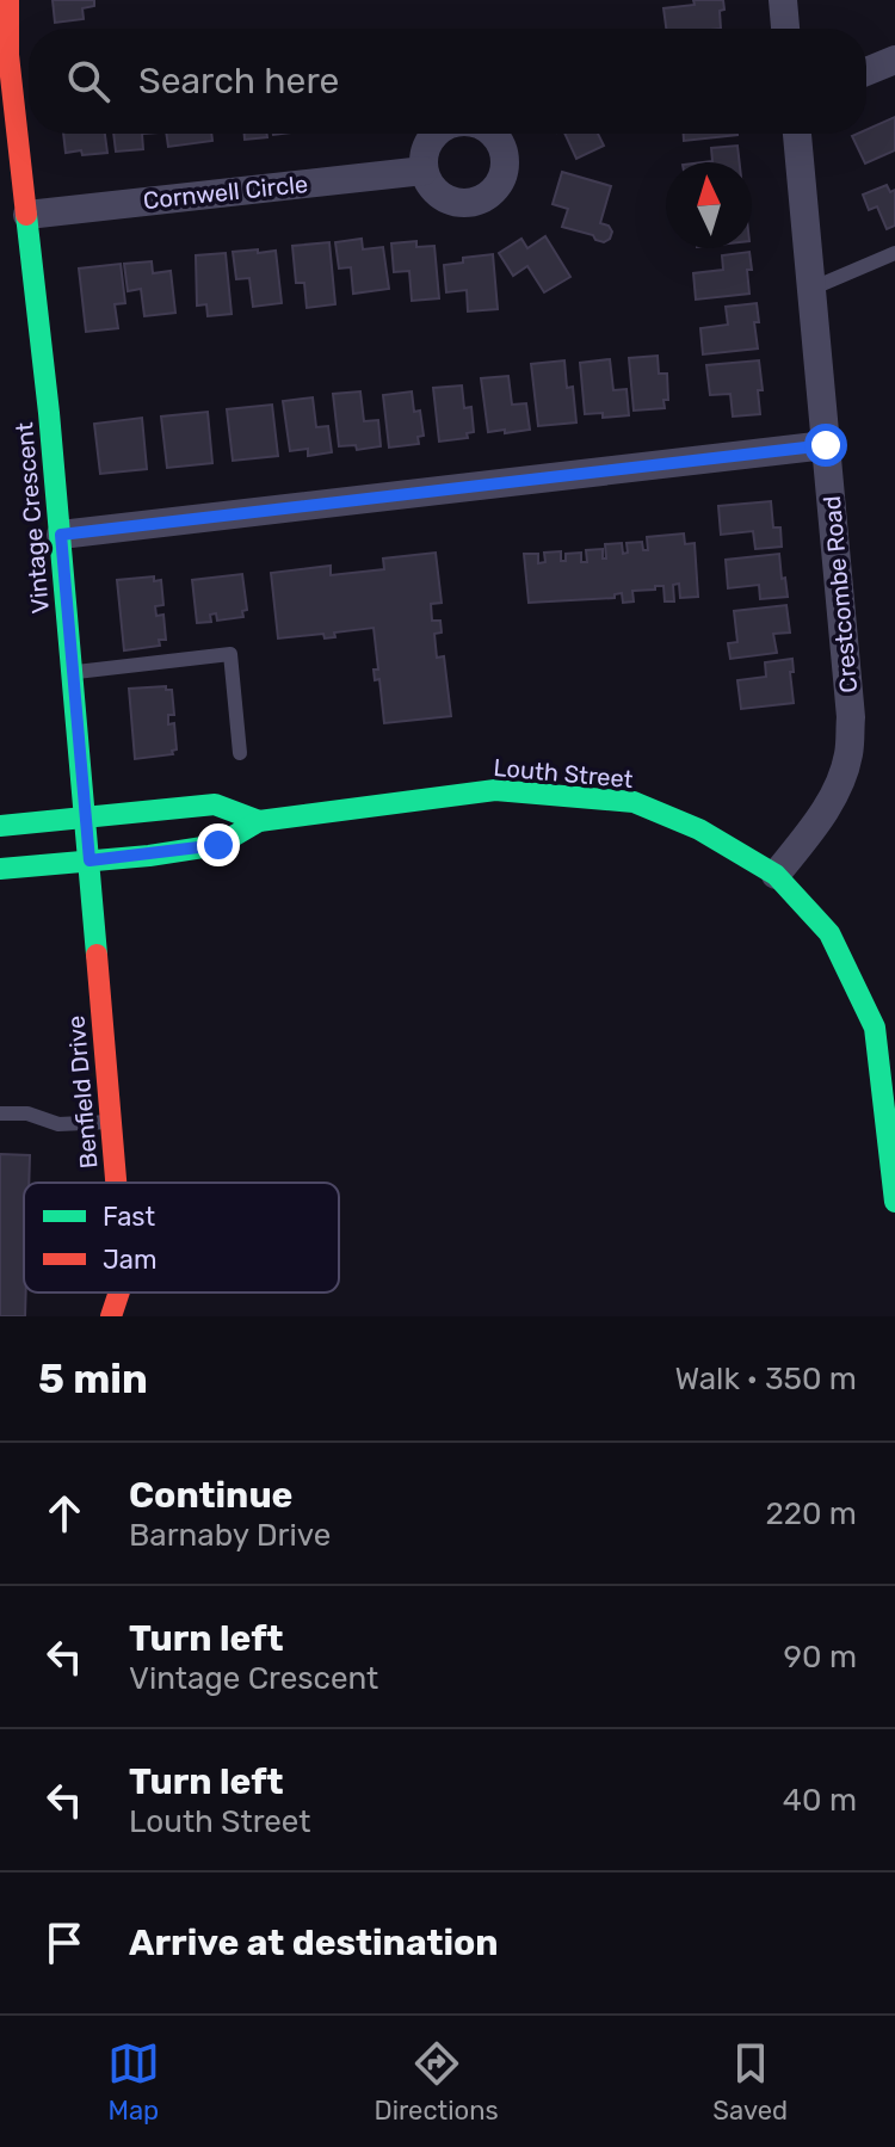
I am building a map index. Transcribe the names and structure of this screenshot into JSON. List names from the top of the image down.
{
  "streets": {
    "main road": ["Vintage Crescent", "Louth Street", "Benfield Drive"],
    "street": ["Cornwell Circle", "Crestcombe Road"]
  },
  "crossings": [
    ["Cornwell Circle", "Vintage Crescent"],
    ["Vintage Crescent", "Louth Street"],
    ["Vintage Crescent", "Benfield Drive"],
    ["Crestcombe Road", "Louth Street"],
    ["Louth Street", "Benfield Drive"]
  ],
  "legend": ["Fast", "Jam"],
  "north": "top",
  "page": {
    "search": "Search here",
    "heading": ["5 min", "Walk · 350 m"],
    "list": [
      ["Continue", "Barnaby Drive", "220 m"],
      ["Turn left", "Vintage Crescent", "90 m"],
      ["Turn left", "Louth Street", "40 m"],
      "Arrive at destination"
    ],
    "nav": ["Map", "Directions", "Saved"]
  }
}
